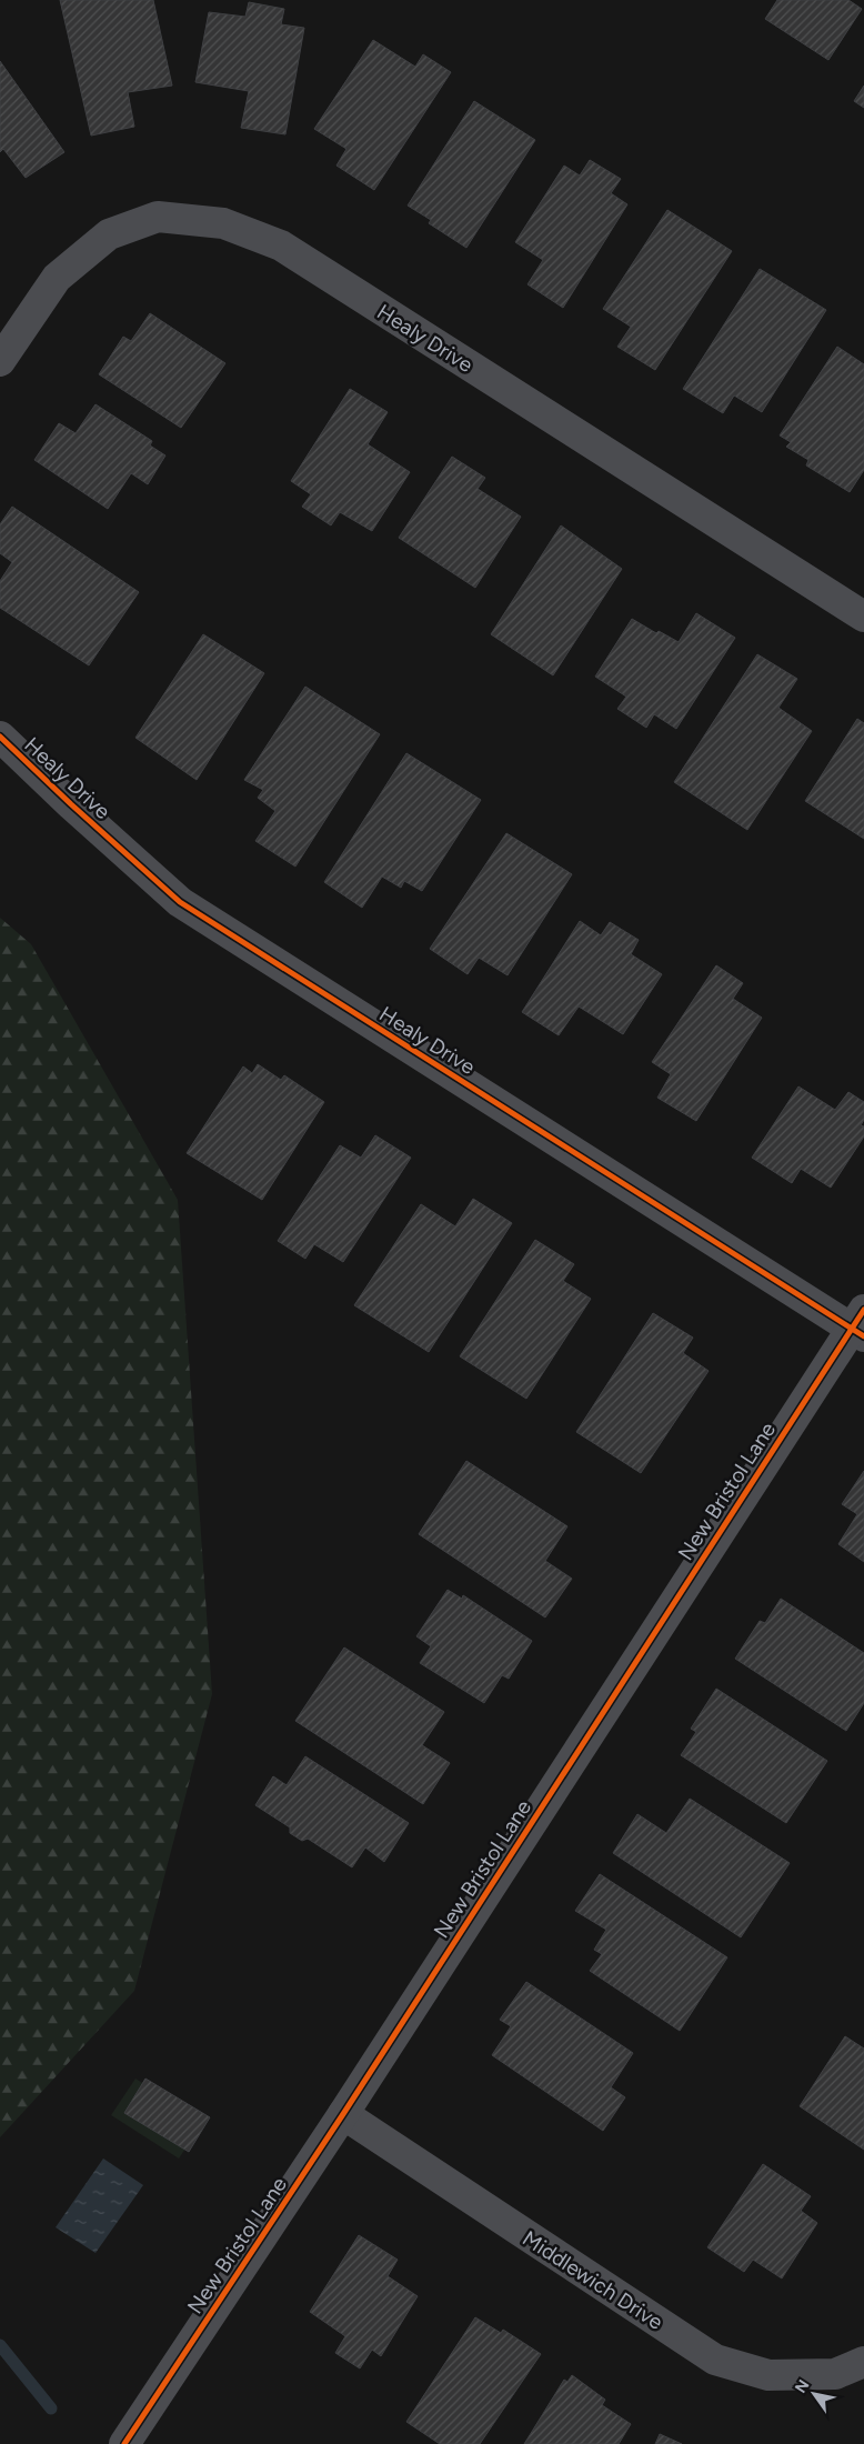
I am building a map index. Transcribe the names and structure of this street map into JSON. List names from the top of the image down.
{
  "streets": {
    "street": ["Healy Drive", "New Bristol Lane", "Middlewich Drive"]
  },
  "crossings": [
    ["Healy Drive", "New Bristol Lane"],
    ["New Bristol Lane", "Middlewich Drive"]
  ],
  "north": "top left"
}
